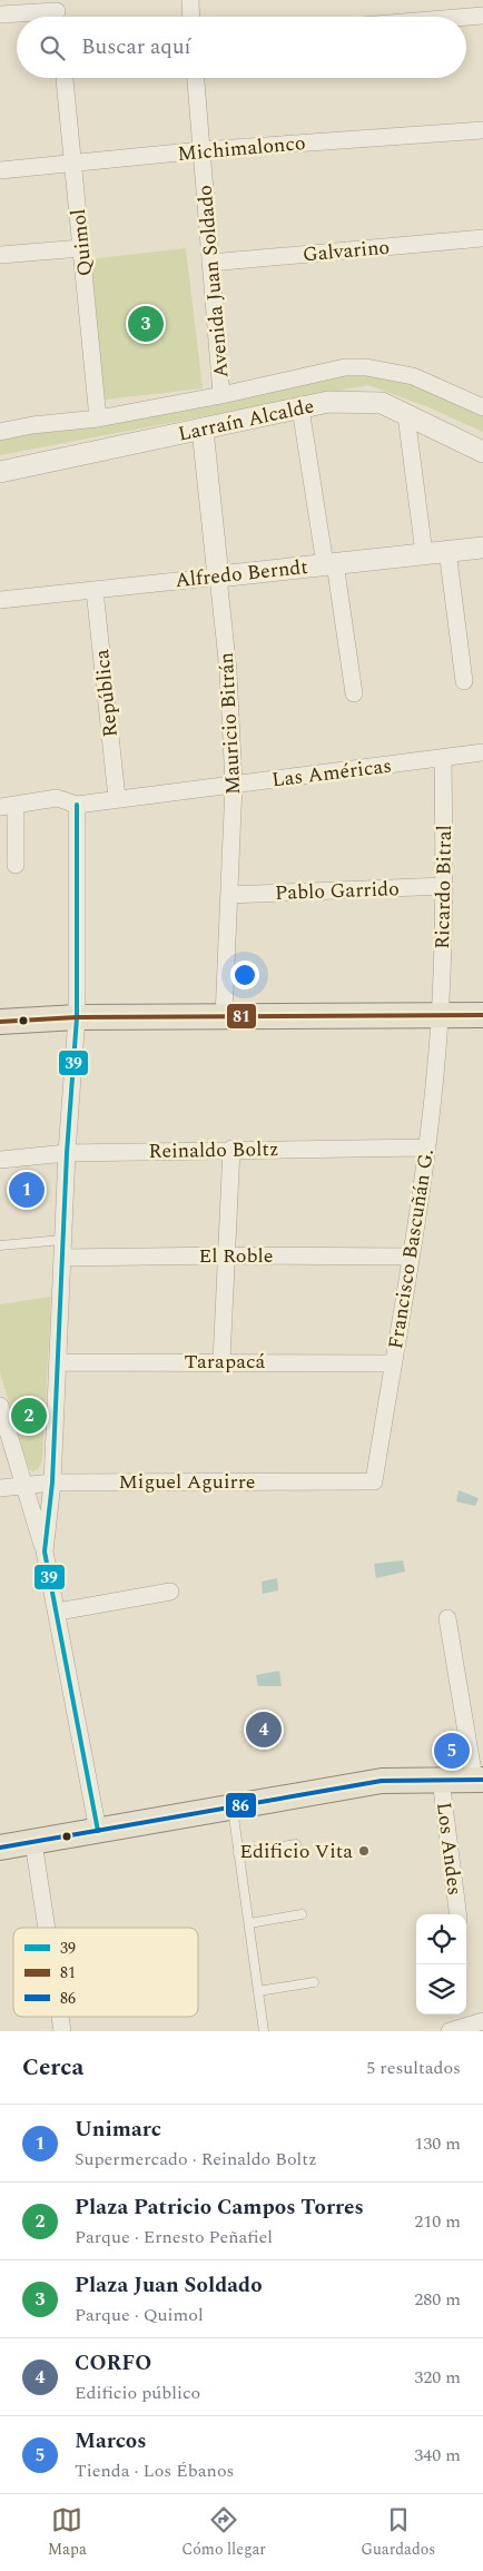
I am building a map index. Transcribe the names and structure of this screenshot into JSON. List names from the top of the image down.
{
  "streets": {
    "street": [
      "Michimalonco",
      "Quimol",
      "Galvarino",
      "Avenida Juan Soldado",
      "Larraín Alcalde",
      "Alfredo Berndt",
      "República",
      "Mauricio Bitrán",
      "Las Américas",
      "Ricardo Bitral",
      "Pablo Garrido",
      "Reinaldo Boltz",
      "Francisco Bascuñán G.",
      "El Roble",
      "Tarapacá",
      "Miguel Aguirre",
      "Los Andes"
    ]
  },
  "crossings": [
    ["Michimalonco", "Quimol"],
    ["Michimalonco", "Avenida Juan Soldado"],
    ["Quimol", "Larraín Alcalde"],
    ["Galvarino", "Avenida Juan Soldado"],
    ["Avenida Juan Soldado", "Larraín Alcalde"],
    ["Larraín Alcalde", "Mauricio Bitrán"],
    ["Alfredo Berndt", "República"],
    ["Alfredo Berndt", "Mauricio Bitrán"],
    ["República", "Las Américas"],
    ["Mauricio Bitrán", "Las Américas"],
    ["Mauricio Bitrán", "Pablo Garrido"],
    ["Las Américas", "Ricardo Bitral"],
    ["Ricardo Bitral", "Pablo Garrido"],
    ["Ricardo Bitral", "Francisco Bascuñán G."],
    ["Reinaldo Boltz", "Francisco Bascuñán G."],
    ["Francisco Bascuñán G.", "El Roble"],
    ["Francisco Bascuñán G.", "Tarapacá"],
    ["Francisco Bascuñán G.", "Miguel Aguirre"]
  ],
  "places": ["Edificio Vita"],
  "lines": ["transit line 39", "transit line 81", "transit line 86"],
  "legend": ["39", "81", "86"],
  "page": {
    "search": "Buscar aquí",
    "pins": [
      "3",
      "1",
      "2",
      "4",
      "5"
    ],
    "heading": ["Cerca", "5 resultados"],
    "list": [
      {
        "mark": "1",
        "name": "Unimarc",
        "note": "Supermercado · Reinaldo Boltz",
        "value": "130 m"
      },
      {
        "mark": "2",
        "name": "Plaza Patricio Campos Torres",
        "note": "Parque · Ernesto Peñafiel",
        "value": "210 m"
      },
      {
        "mark": "3",
        "name": "Plaza Juan Soldado",
        "note": "Parque · Quimol",
        "value": "280 m"
      },
      {
        "mark": "4",
        "name": "CORFO",
        "note": "Edificio público",
        "value": "320 m"
      },
      {
        "mark": "5",
        "name": "Marcos",
        "note": "Tienda · Los Ébanos",
        "value": "340 m"
      }
    ],
    "nav": ["Mapa", "Cómo llegar", "Guardados"]
  }
}
